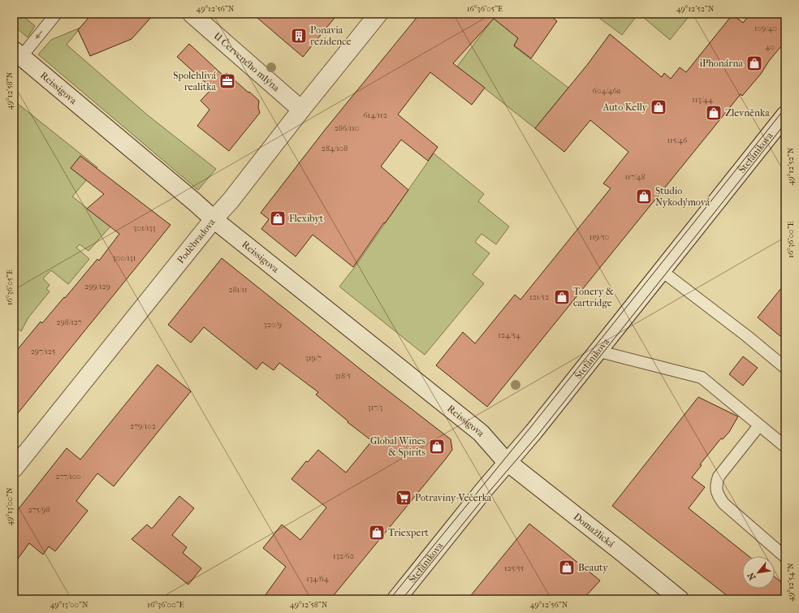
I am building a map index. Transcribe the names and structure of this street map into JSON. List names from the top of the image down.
{
  "streets": {
    "street": [
      "U Červeného mlýna",
      "Reissigova",
      "Štefánikova",
      "Poděbradova",
      "Domažlická"
    ]
  },
  "crossings": [
    ["U Červeného mlýna", "Poděbradova"],
    ["Reissigova", "Štefánikova"],
    ["Reissigova", "Poděbradova"],
    ["Reissigova", "Domažlická"],
    ["Štefánikova", "Domažlická"]
  ],
  "places": {
    "building": ["Ponavia rezidence"],
    "shop": [
      "iPhonárna",
      "Auto Kelly",
      "Zlevněnka",
      "Studio Nykodýmová",
      "Flexibyt",
      "Tonery & cartridge",
      "Global Wines & Spirits",
      "Triexpert",
      "Beauty"
    ],
    "office": ["Spolehlivá realitka"],
    "supermarket": ["Potraviny-Večerka"]
  },
  "house_numbers": [
    "109/40",
    "40",
    "604/46a",
    "113/44",
    "614/112",
    "286/110",
    "115/46",
    "284/108",
    "117/48",
    "301/133",
    "119/50",
    "300/131",
    "299/129",
    "281/11",
    "121/52",
    "298/127",
    "320/9",
    "124/54",
    "297/125",
    "319/7",
    "318/5",
    "317/3",
    "279/102",
    "277/100",
    "275/98",
    "132/62",
    "125/55",
    "134/64"
  ],
  "north": "bottom left",
  "coordinates": [
    "49°12'56\"N",
    "16°36'05\"E",
    "49°12'52\"N",
    "49°12'58\"N",
    "16°36'00\"E",
    "49°13'00\"N",
    "49°12'54\"N"
  ]
}
